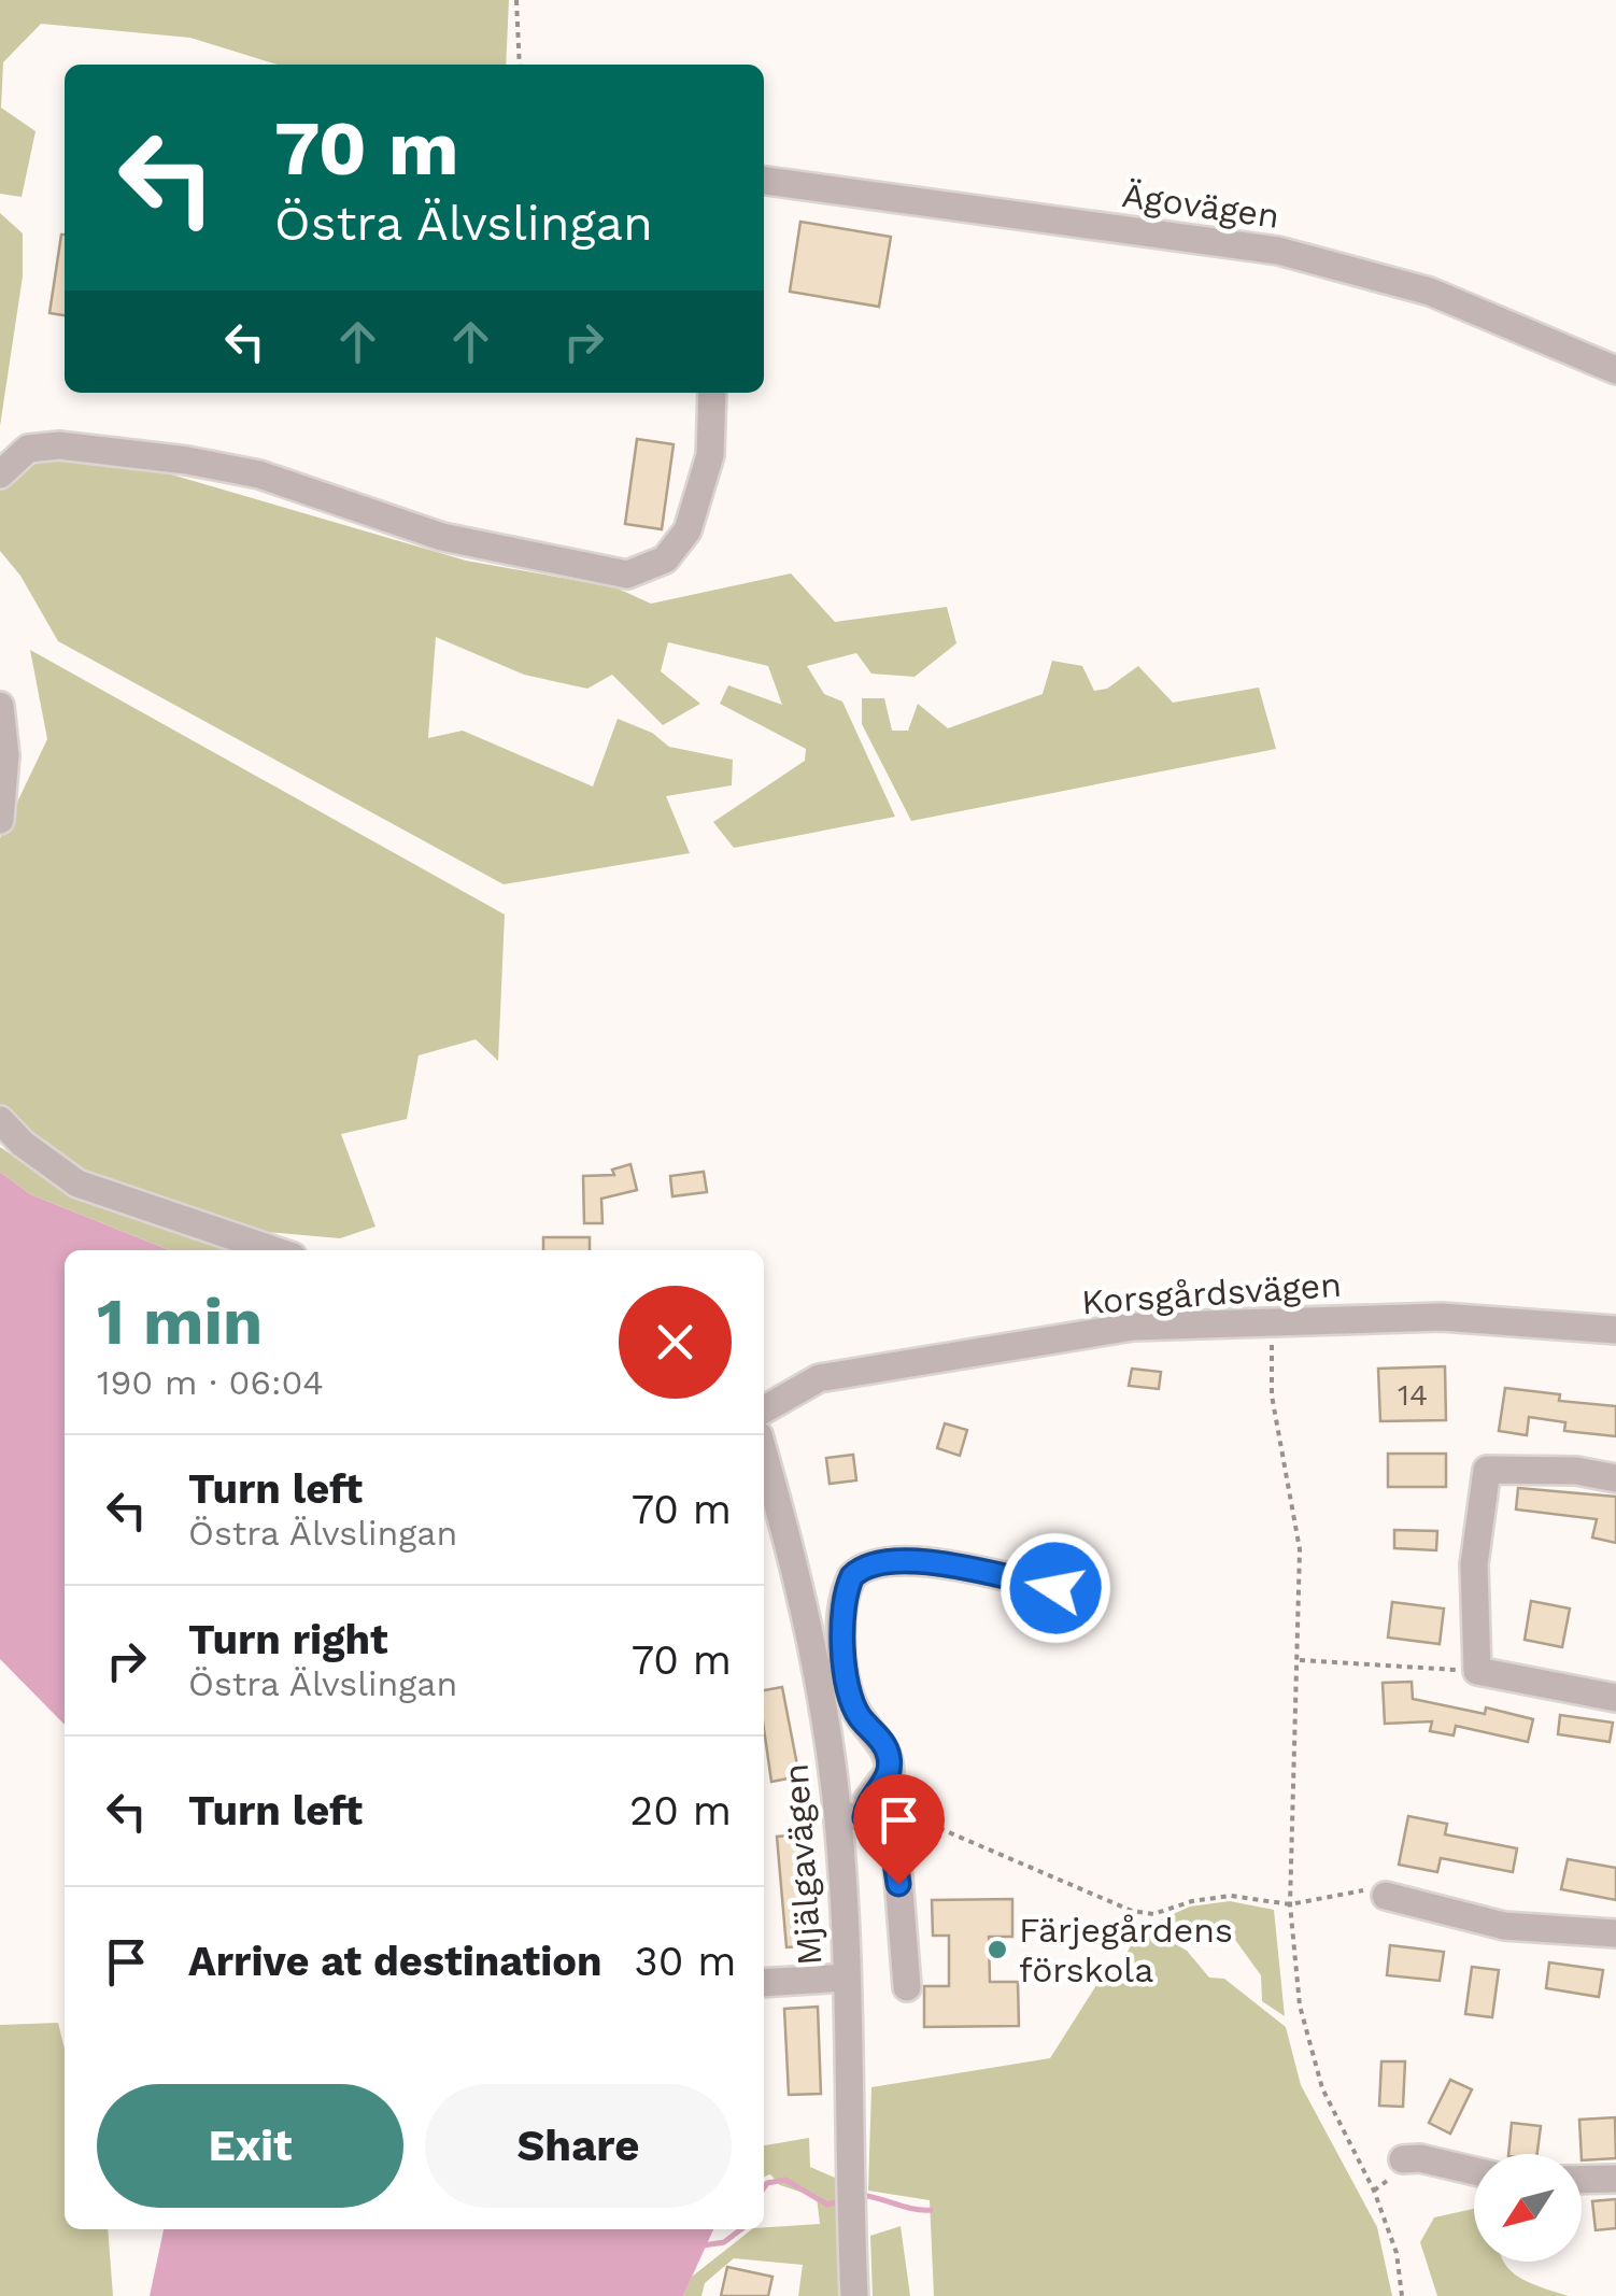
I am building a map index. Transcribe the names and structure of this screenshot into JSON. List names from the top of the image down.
{
  "streets": {
    "street": ["Ägovägen", "Korsgårdsvägen", "Mjälgavägen"]
  },
  "places": ["Färjegårdens förskola"],
  "house_numbers": ["14"],
  "north": "bottom left",
  "page": {
    "turn": ["70 m", "Östra Älvslingan"],
    "heading": ["1 min", "190 m · 06:04"],
    "list": [
      {
        "name": "Turn left",
        "note": "Östra Älvslingan",
        "value": "70 m"
      },
      {
        "name": "Turn right",
        "note": "Östra Älvslingan",
        "value": "70 m"
      },
      {
        "name": "Turn left",
        "value": "20 m"
      },
      {
        "name": "Arrive at destination",
        "value": "30 m"
      }
    ],
    "buttons": ["Exit", "Share"]
  }
}
